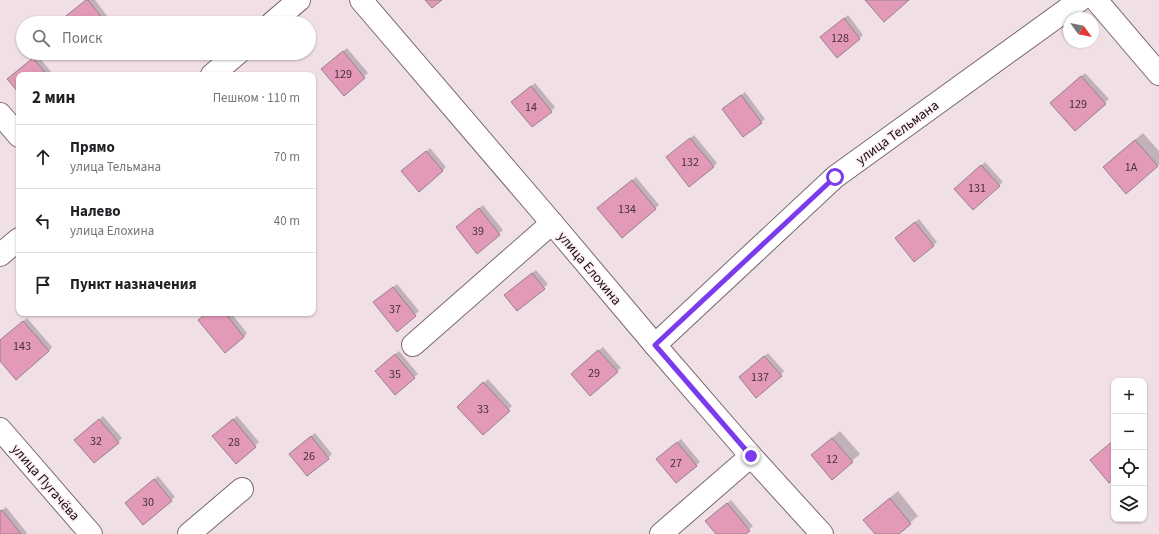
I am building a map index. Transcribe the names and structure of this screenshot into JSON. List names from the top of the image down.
{
  "streets": {
    "street": ["улица Тельмана", "улица Елохина", "улица Пугачёва"]
  },
  "crossings": [
    ["улица Тельмана", "улица Елохина"]
  ],
  "house_numbers": [
    "128",
    "129",
    "129",
    "14",
    "132",
    "1А",
    "131",
    "134",
    "39",
    "37",
    "143",
    "29",
    "35",
    "137",
    "33",
    "32",
    "28",
    "26",
    "12",
    "27",
    "30"
  ],
  "north": "bottom right",
  "page": {
    "search": "Поиск",
    "heading": ["2 мин", "Пешком · 110 m"],
    "list": [
      ["Прямо", "улица Тельмана", "70 m"],
      ["Налево", "улица Елохина", "40 m"],
      "Пункт назначения"
    ],
    "map_buttons": ["+", "−"]
  }
}
